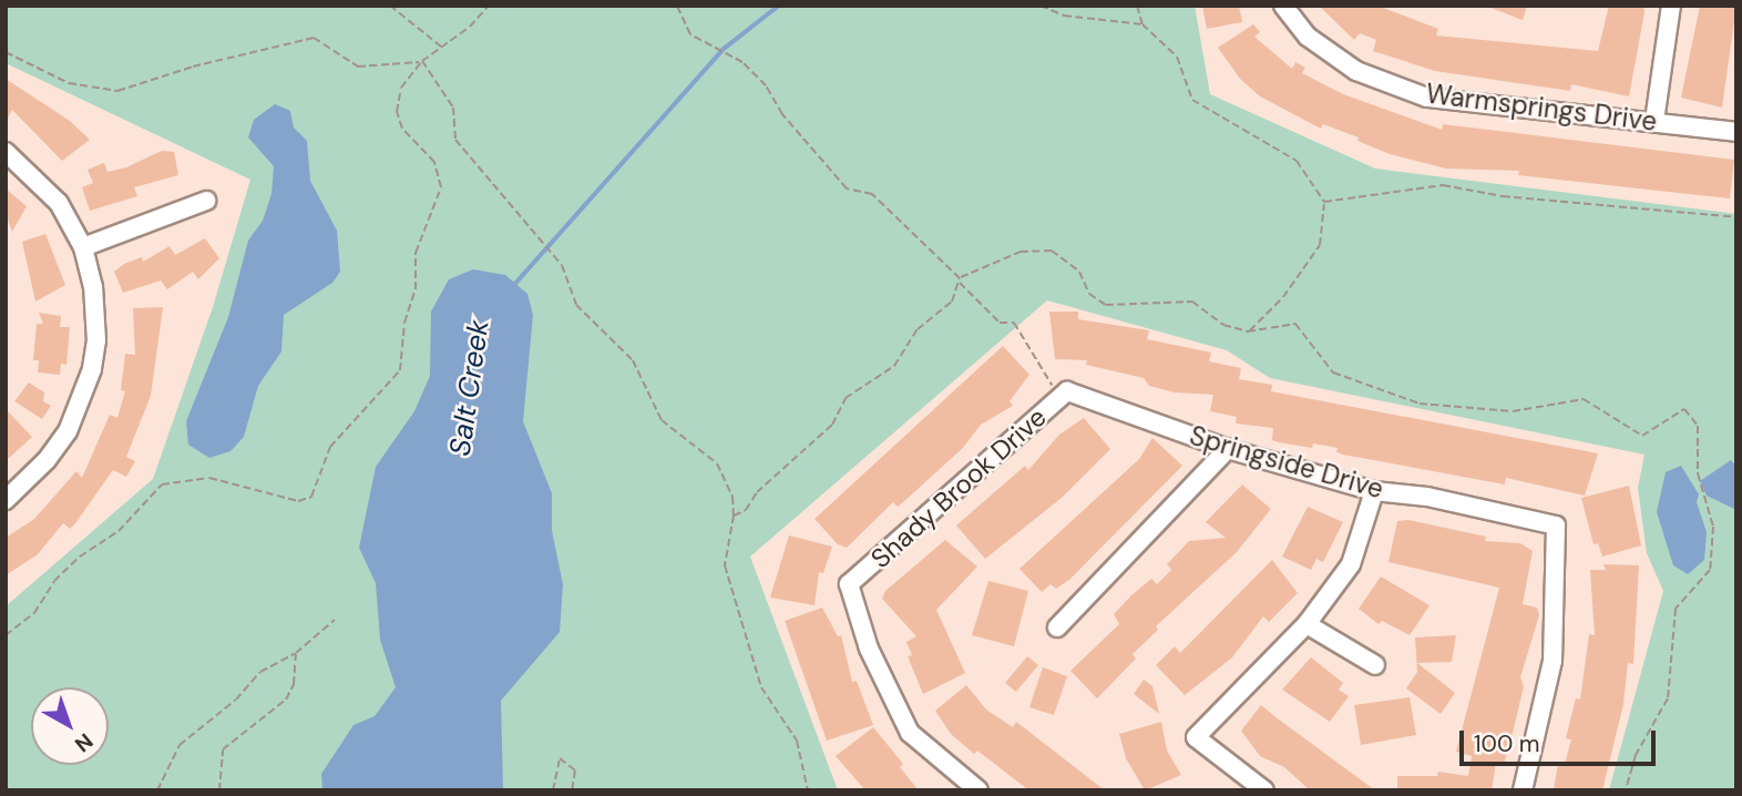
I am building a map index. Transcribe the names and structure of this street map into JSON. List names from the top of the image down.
{
  "streets": {
    "street": ["Warmsprings Drive", "Springside Drive", "Shady Brook Drive"]
  },
  "crossings": [
    ["Springside Drive", "Shady Brook Drive"]
  ],
  "water": ["Salt Creek"],
  "scale_bar": "100 m",
  "north": "bottom right"
}
